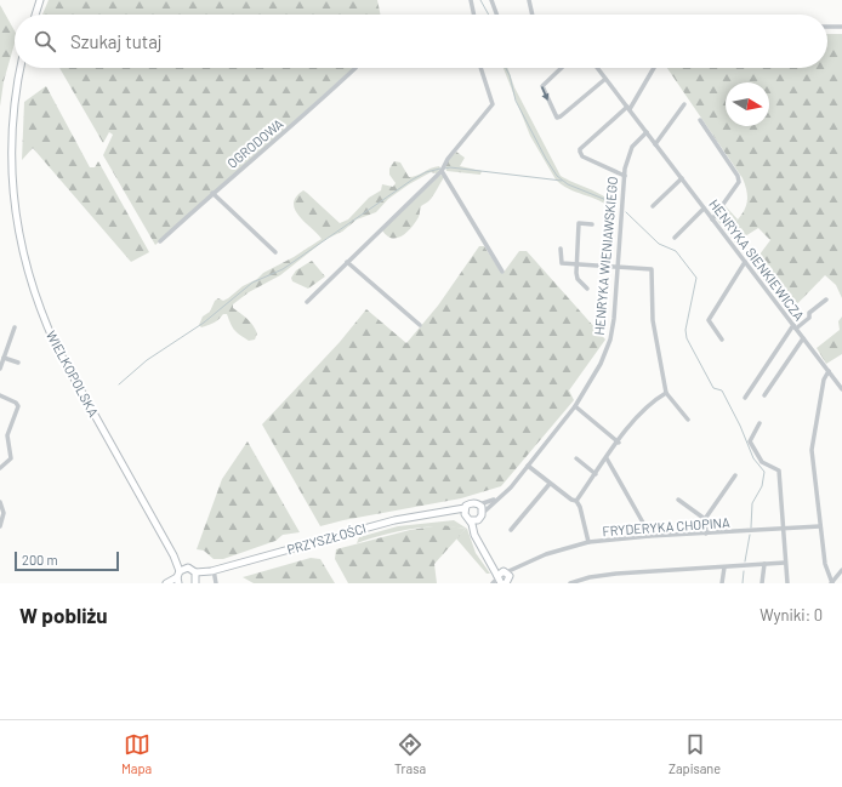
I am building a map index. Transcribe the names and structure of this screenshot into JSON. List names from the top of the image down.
{
  "streets": {
    "main road": ["WIELKOPOLSKA", "PRZYSZŁOŚCI"],
    "street": [
      "OGRODOWA",
      "HENRYKA WIENIAWSKIEGO",
      "HENRYKA SIENKIEWICZA",
      "FRYDERYKA CHOPINA"
    ]
  },
  "crossings": [
    ["HENRYKA WIENIAWSKIEGO", "HENRYKA SIENKIEWICZA"],
    ["HENRYKA WIENIAWSKIEGO", "PRZYSZŁOŚCI"]
  ],
  "scale_bar": "200 m",
  "north": "right",
  "page": {
    "search": "Szukaj tutaj",
    "scale": "200 m",
    "heading": ["W pobliżu", "Wyniki: 0"],
    "nav": ["Mapa", "Trasa", "Zapisane"]
  }
}
